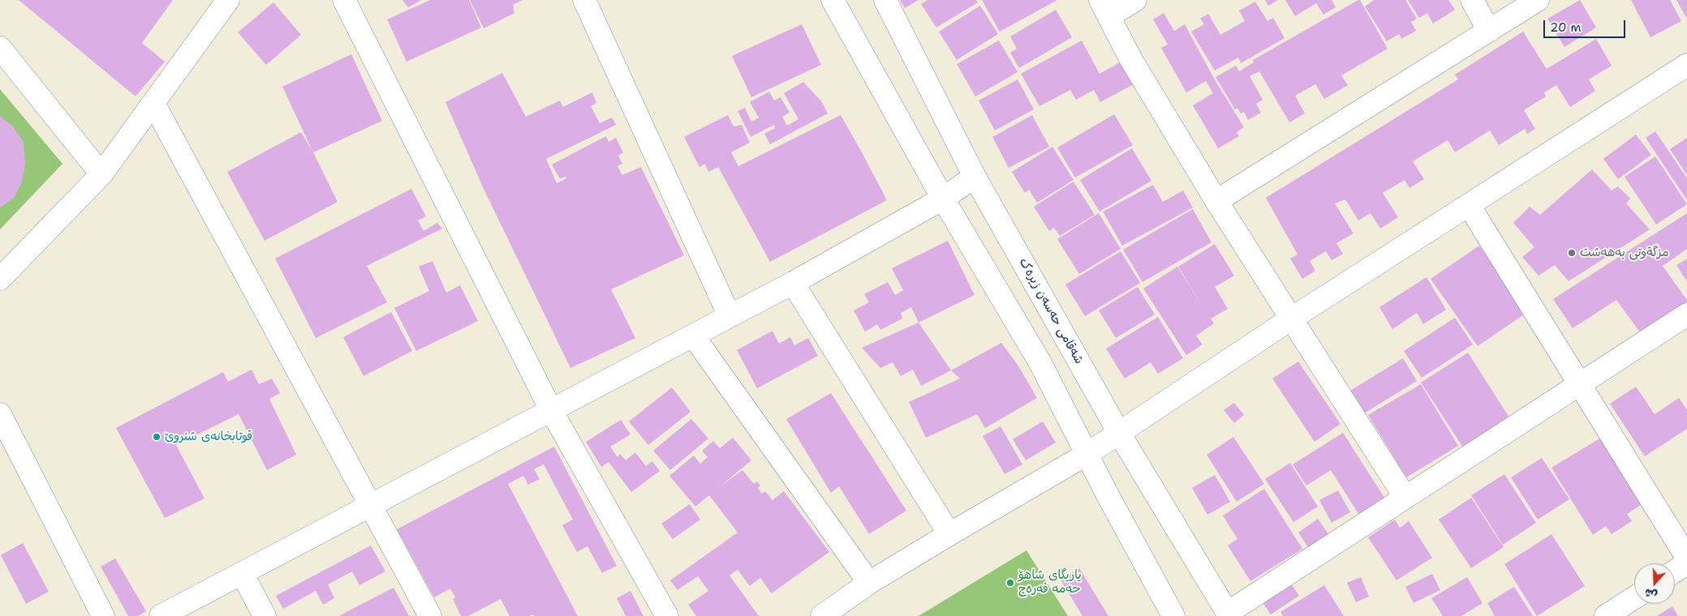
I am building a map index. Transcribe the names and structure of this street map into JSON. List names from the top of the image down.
{
  "streets": {
    "street": ["شەقامی حەسەن زیرەک"]
  },
  "places": ["مزگةوتى بەھەشت", "قوتابخانەی شنروێ", "یاریگای شاهۆ حەمە فەرەج"],
  "scale_bar": "20 m",
  "north": "bottom"
}
